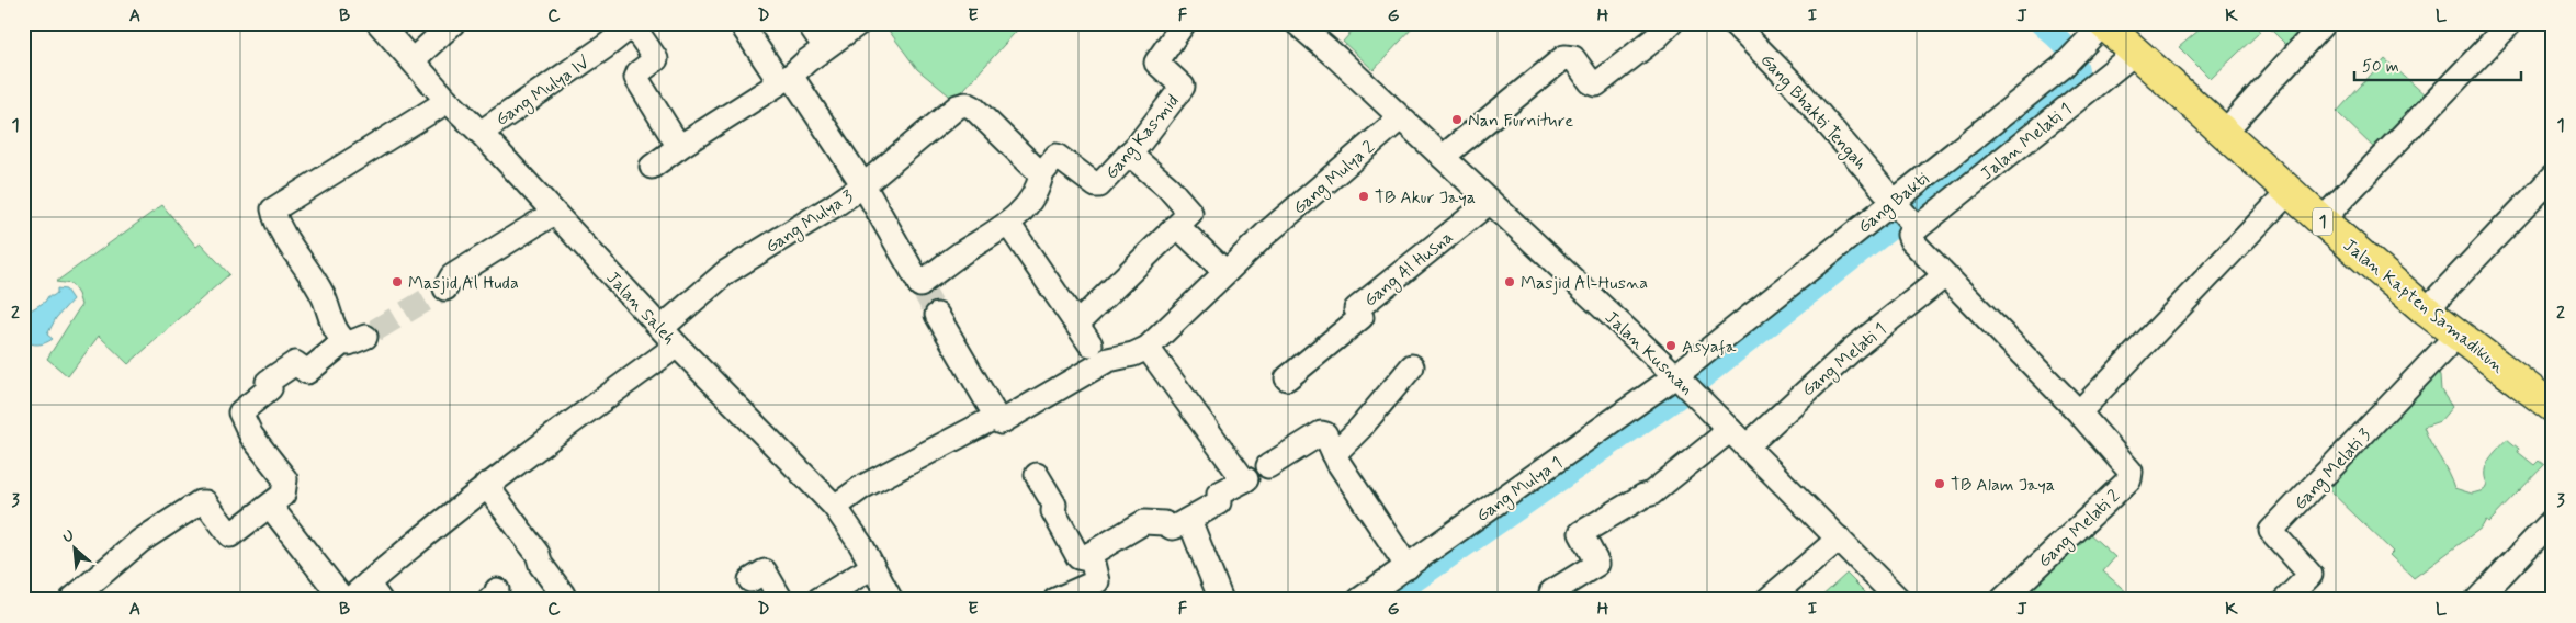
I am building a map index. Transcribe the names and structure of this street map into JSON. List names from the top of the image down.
{
  "streets": {
    "highway": ["1", "Jalan Kapten Samadikun"],
    "street": [
      "Gang Mulya IV",
      "Gang Bhakti Tengah",
      "Gang Kasmid",
      "Jalan Melati 1",
      "Gang Mulya 2",
      "Gang Bakti",
      "Gang Mulya 3",
      "Gang Al Husna",
      "Jalan Saleh",
      "Jalan Kusnan",
      "Gang Melati 1",
      "Gang Melati 3",
      "Gang Mulya 1",
      "Gang Melati 2"
    ]
  },
  "crossings": [
    ["Gang Mulya IV", "Jalan Saleh"],
    ["Gang Bhakti Tengah", "Jalan Melati 1"],
    ["Gang Bhakti Tengah", "Gang Bakti"],
    ["Jalan Melati 1", "Gang Bakti"],
    ["Jalan Melati 1", "Jalan Kapten Samadikun"],
    ["Gang Mulya 2", "Jalan Kusnan"],
    ["Gang Bakti", "Jalan Kapten Samadikun"],
    ["Gang Bakti", "Jalan Kusnan"],
    ["Gang Bakti", "Gang Mulya 1"],
    ["Gang Mulya 3", "Jalan Saleh"],
    ["Gang Al Husna", "Jalan Kusnan"],
    ["Jalan Kapten Samadikun", "Gang Melati 3"],
    ["Jalan Kusnan", "Gang Melati 1"],
    ["Jalan Kusnan", "Gang Mulya 1"]
  ],
  "places": [
    "Nan Furniture",
    "TB Akur Jaya",
    "Masjid Al Huda",
    "Masjid Al-Husna",
    "Asyafa",
    "TB Alam Jaya"
  ],
  "scale_bar": "50 m",
  "north": "top left",
  "grid": {
    "columns": [
      "A",
      "B",
      "C",
      "D",
      "E",
      "F",
      "G",
      "H",
      "I",
      "J",
      "K",
      "L"
    ],
    "rows": ["1", "2", "3"]
  }
}
